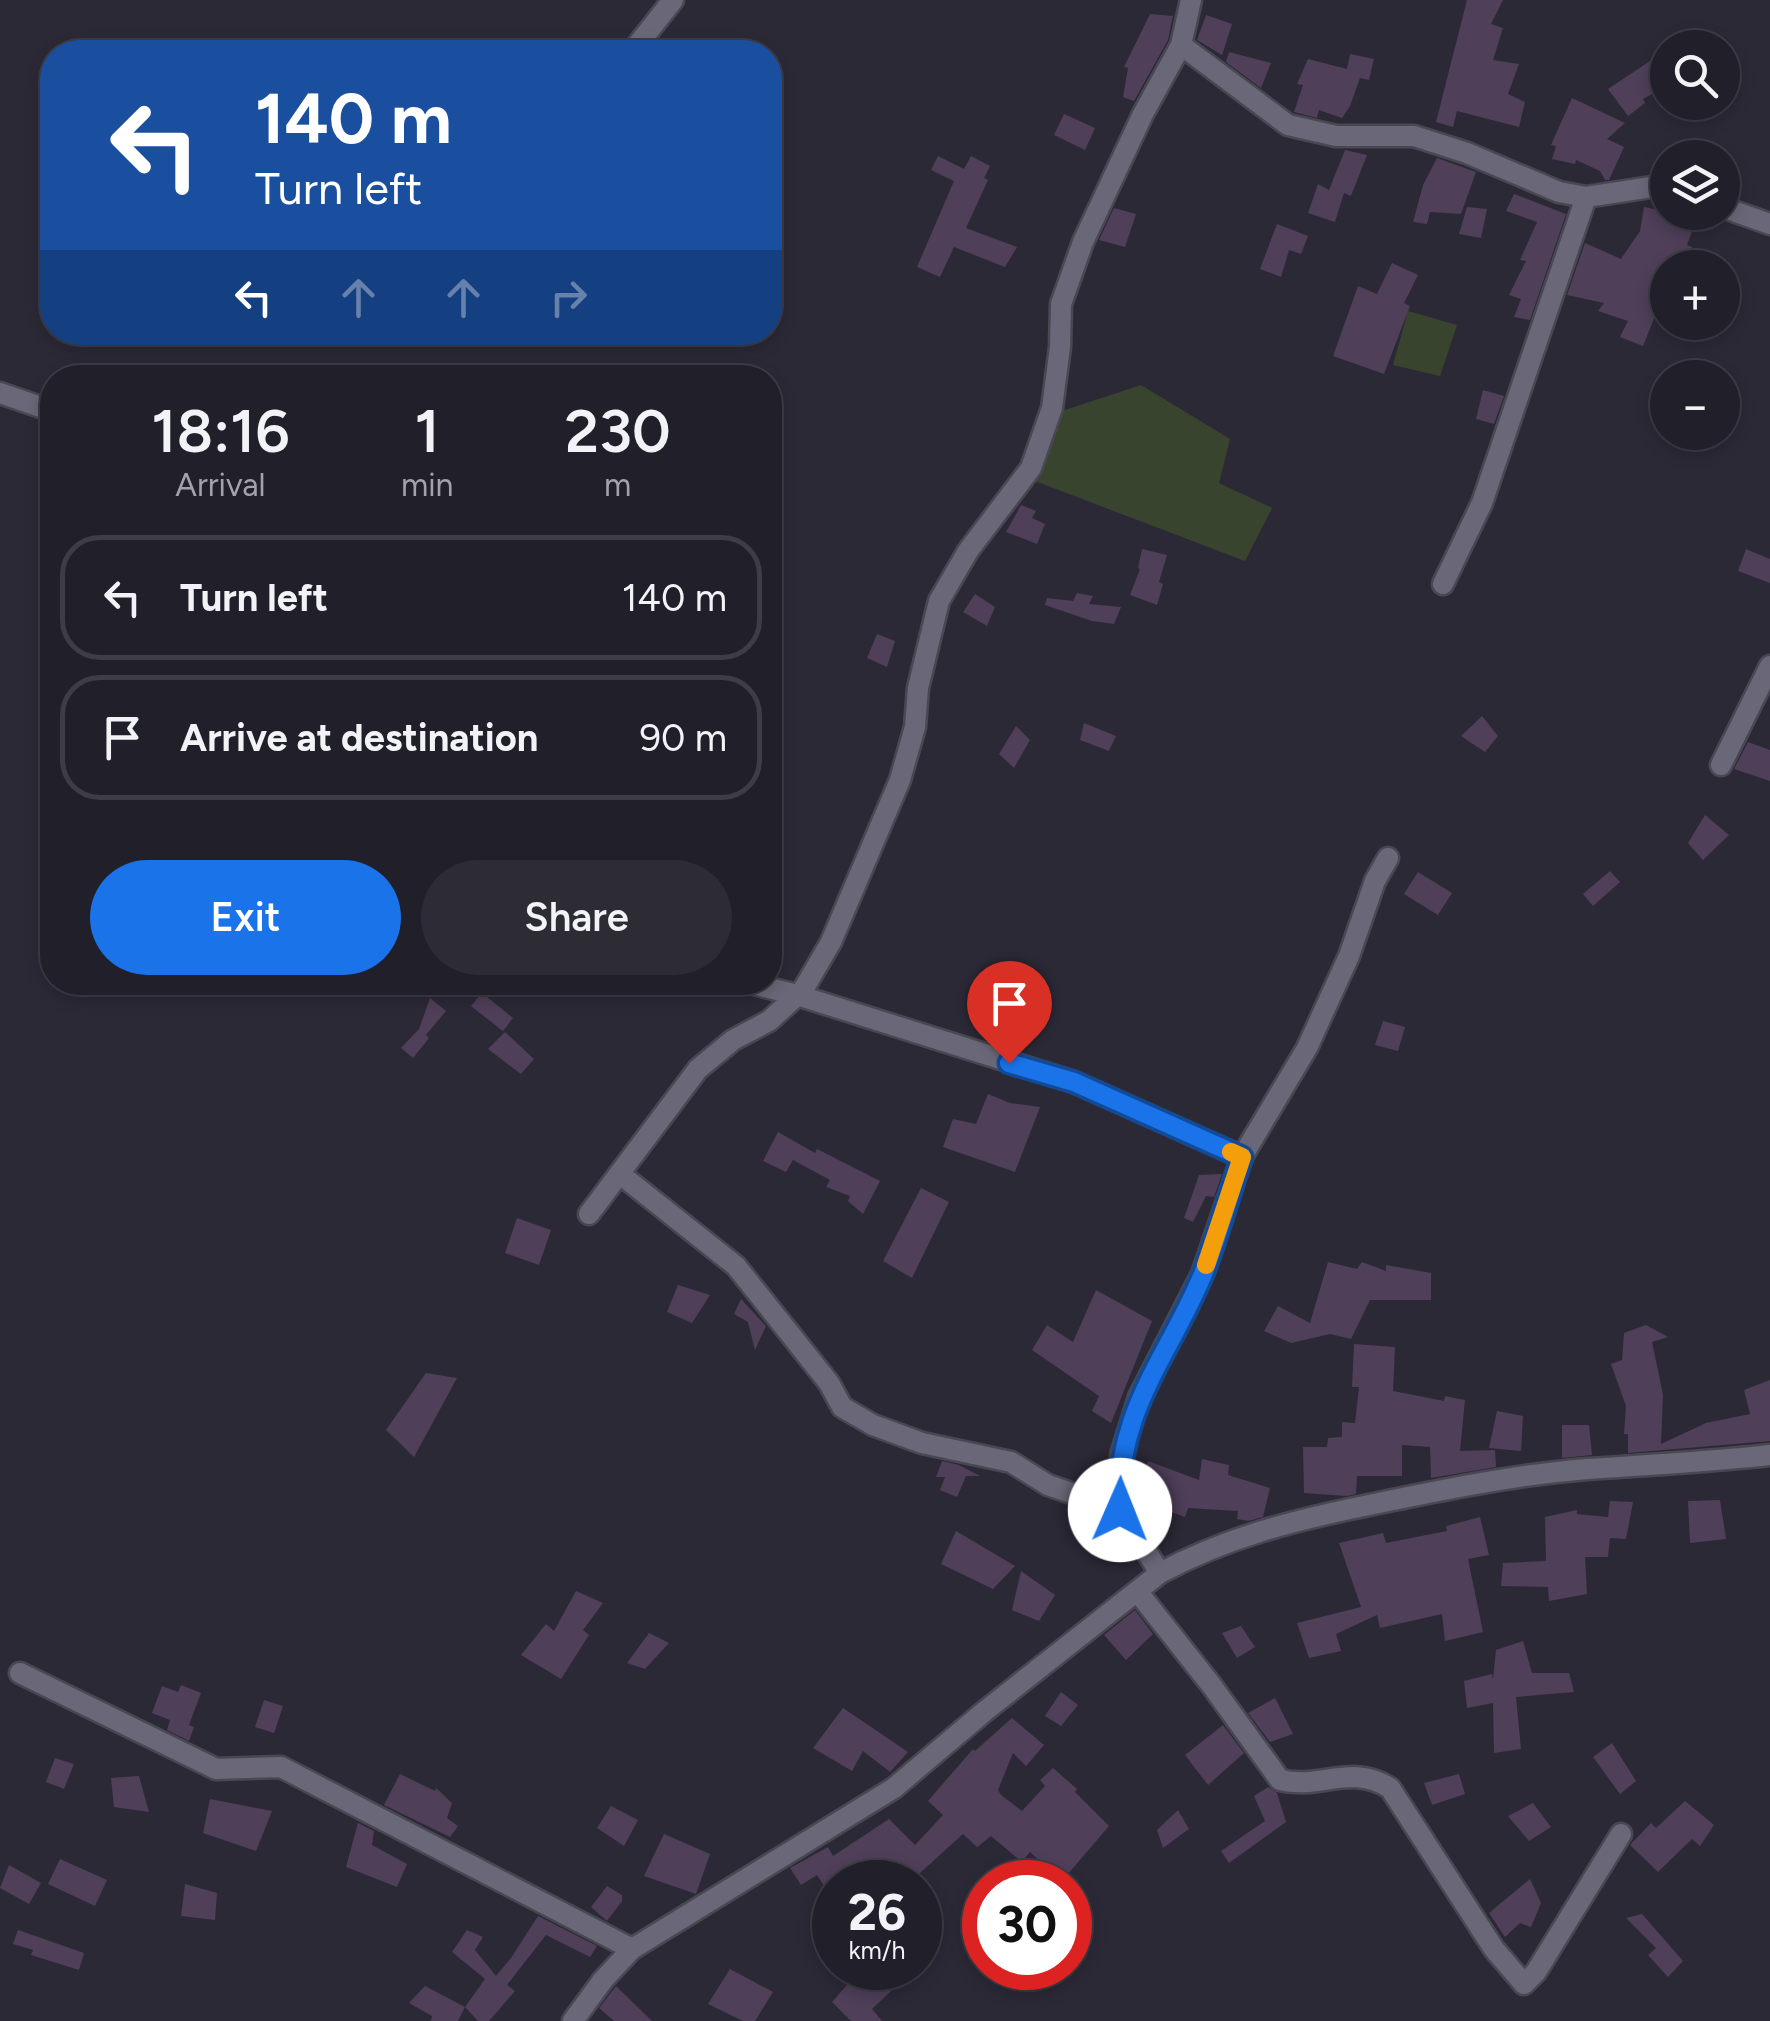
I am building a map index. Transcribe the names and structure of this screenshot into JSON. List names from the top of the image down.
{
  "page": {
    "map_buttons": ["+", "−"],
    "turn": ["140 m", "Turn left"],
    "eta": [
      "18:16",
      "Arrival",
      "1",
      "min",
      "230",
      "m"
    ],
    "list": [
      {
        "name": "Turn left",
        "value": "140 m"
      },
      {
        "name": "Arrive at destination",
        "value": "90 m"
      }
    ],
    "buttons": ["Exit", "Share"],
    "speed": "26 km/h",
    "limit": "30"
  }
}
